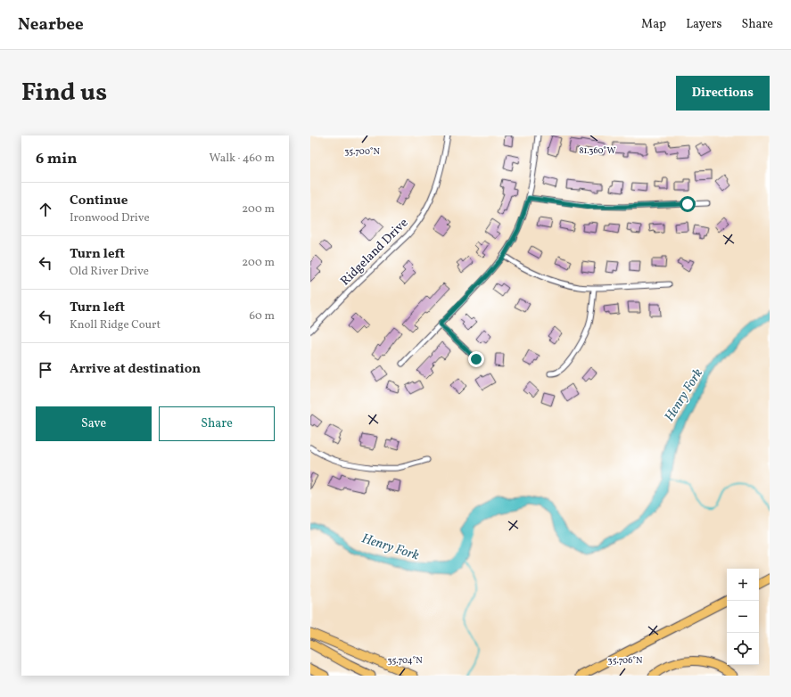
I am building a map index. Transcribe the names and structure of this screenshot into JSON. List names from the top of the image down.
{
  "streets": {
    "street": ["Ridgeland Drive"]
  },
  "water": ["Henry Fork"],
  "page": {
    "header": "Nearbee",
    "nav": ["Map", "Layers", "Share"],
    "title": "Find us",
    "buttons": [
      "Directions",
      ["Save", "Share"]
    ],
    "heading": ["6 min", "Walk · 460 m"],
    "list": [
      ["Continue", "Ironwood Drive", "200 m"],
      ["Turn left", "Old River Drive", "200 m"],
      ["Turn left", "Knoll Ridge Court", "60 m"],
      "Arrive at destination"
    ],
    "map_buttons": ["+", "−"]
  },
  "coordinates": [
    "81.360°W",
    "35.700°N",
    "35.704°N",
    "35.706°N"
  ]
}
